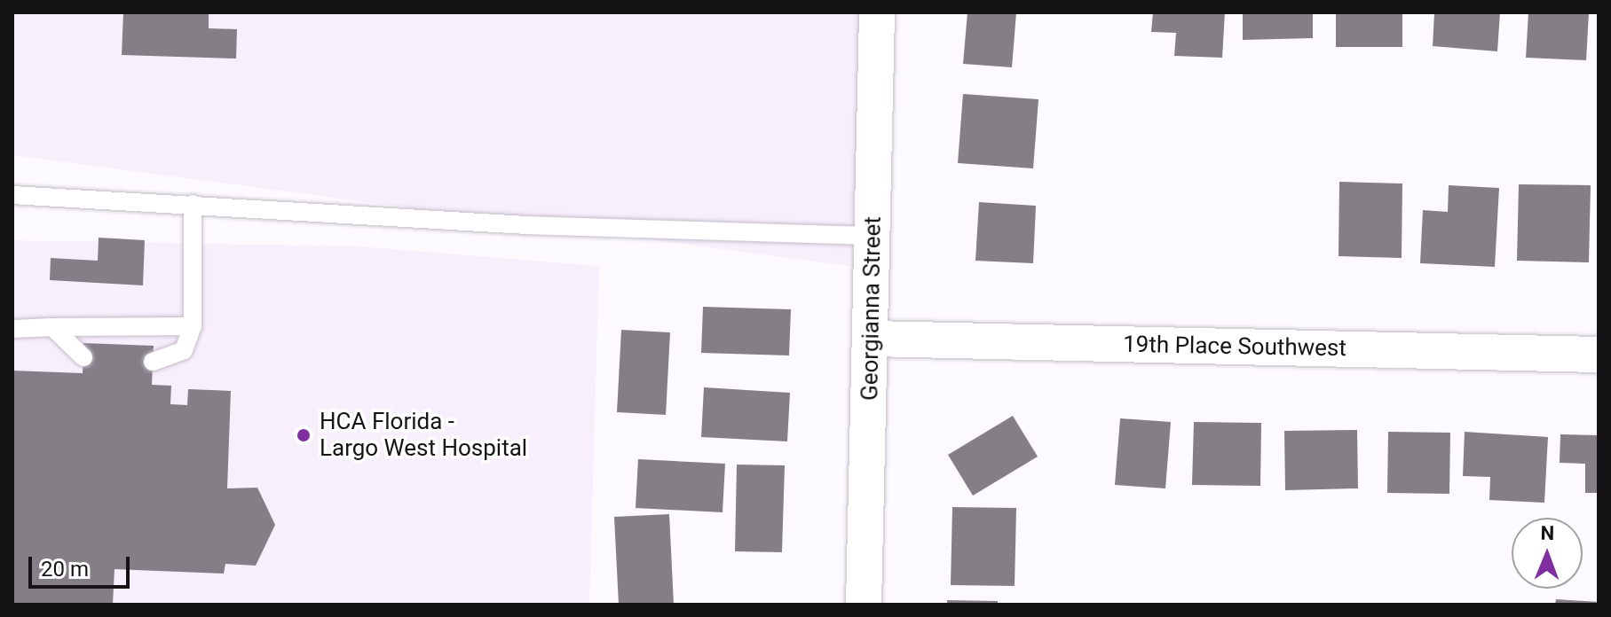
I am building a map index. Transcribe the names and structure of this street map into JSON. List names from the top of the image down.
{
  "streets": {
    "street": ["Georgianna Street", "19th Place Southwest"]
  },
  "crossings": [
    ["Georgianna Street", "19th Place Southwest"]
  ],
  "places": ["HCA Florida - Largo West Hospital"],
  "scale_bar": "20 m",
  "north": "top"
}
